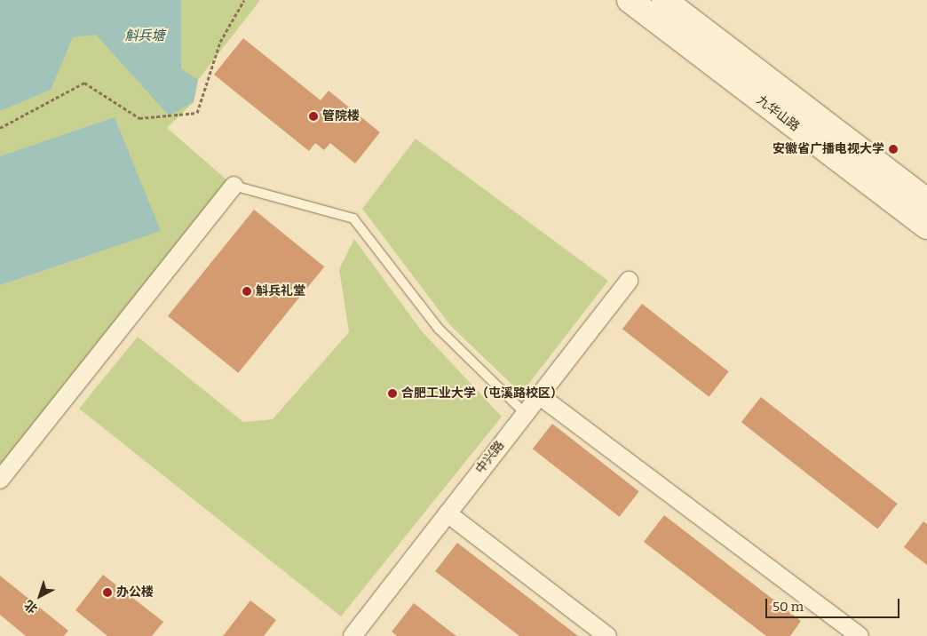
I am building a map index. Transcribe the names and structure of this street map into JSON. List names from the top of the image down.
{
  "streets": {
    "street": ["九华山路", "中兴路"]
  },
  "water": ["斛兵塘"],
  "places": [
    "管院楼",
    "安徽省广播电视大学",
    "斛兵礼堂",
    "合肥工业大学（屯溪路校区）",
    "办公楼"
  ],
  "scale_bar": "50 m",
  "north": "bottom left"
}
